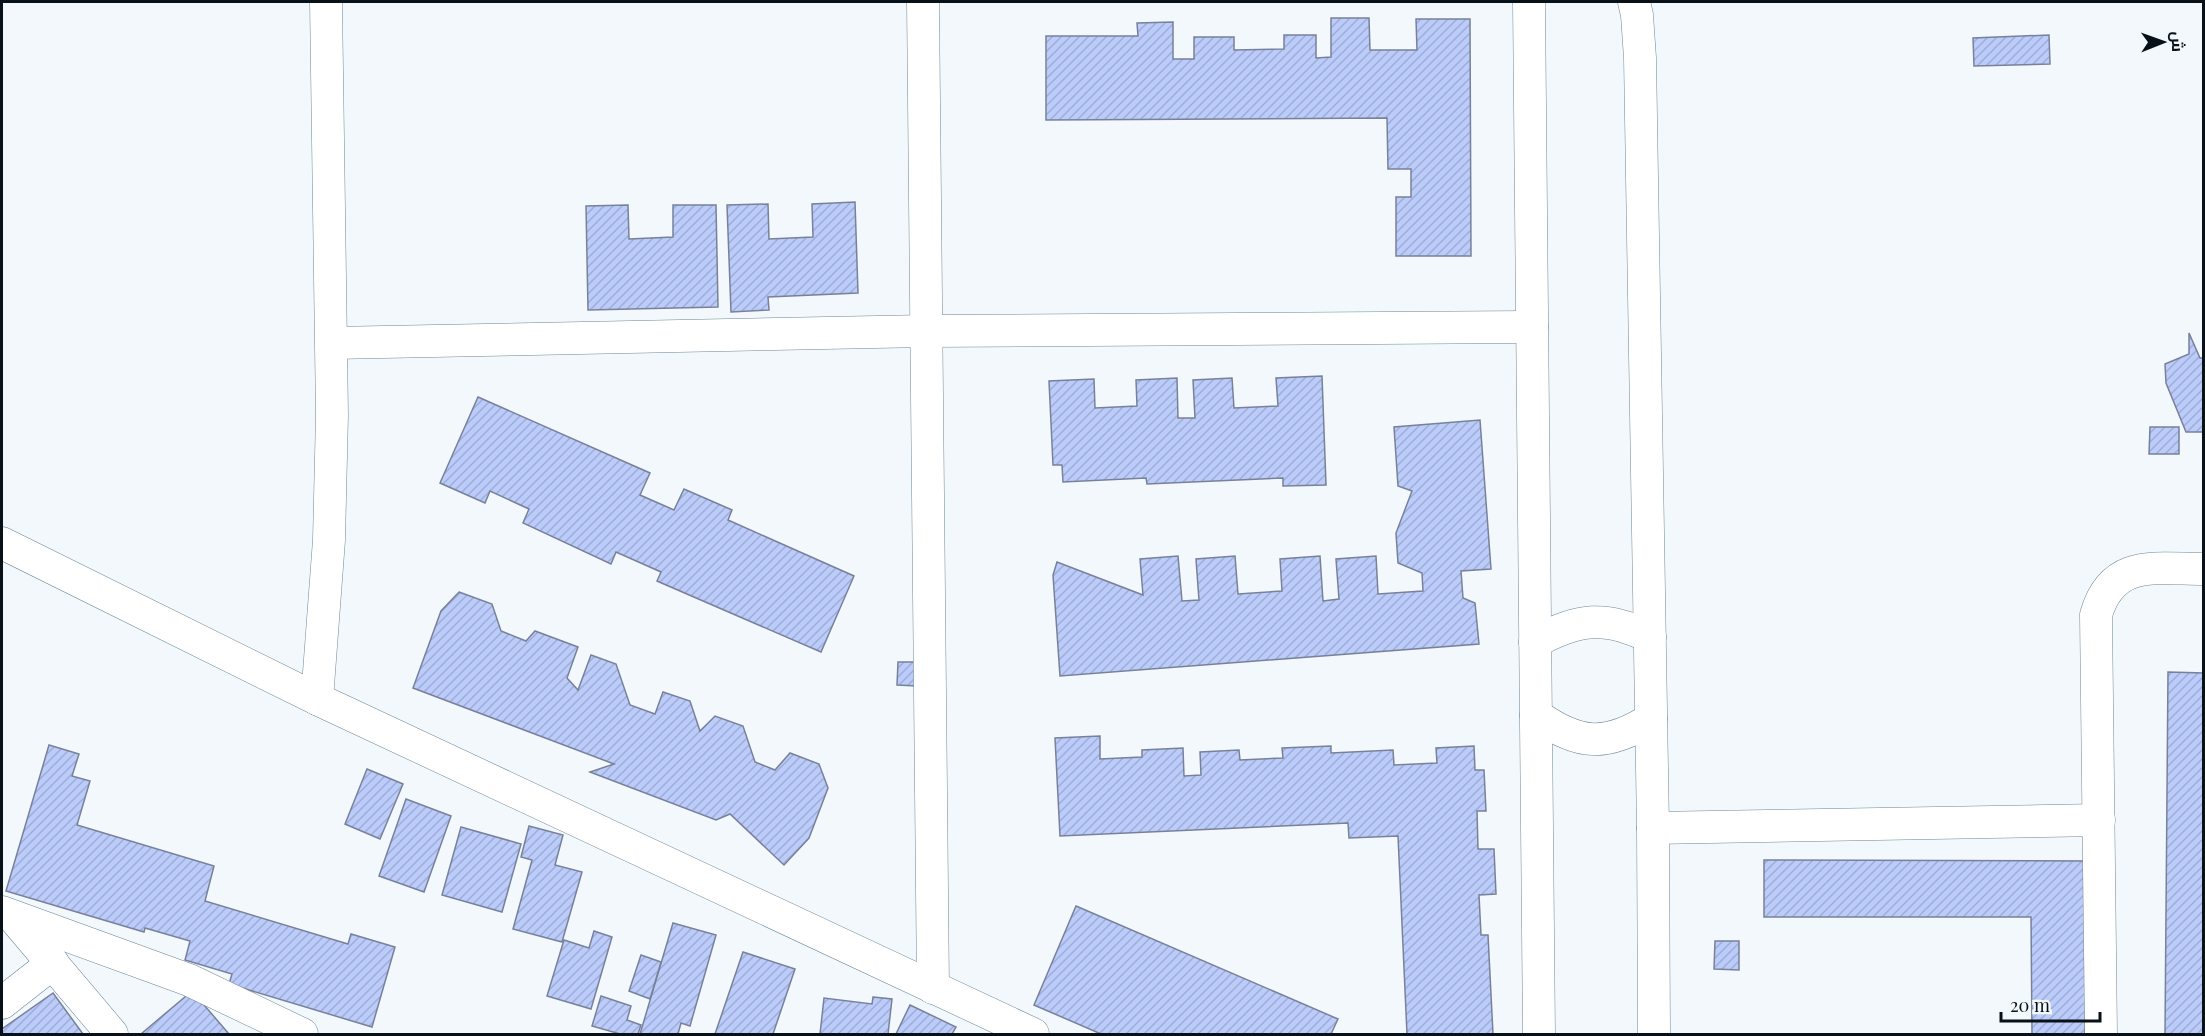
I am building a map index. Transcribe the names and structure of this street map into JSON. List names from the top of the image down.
{
  "scale_bar": "20 m",
  "north": "right"
}
